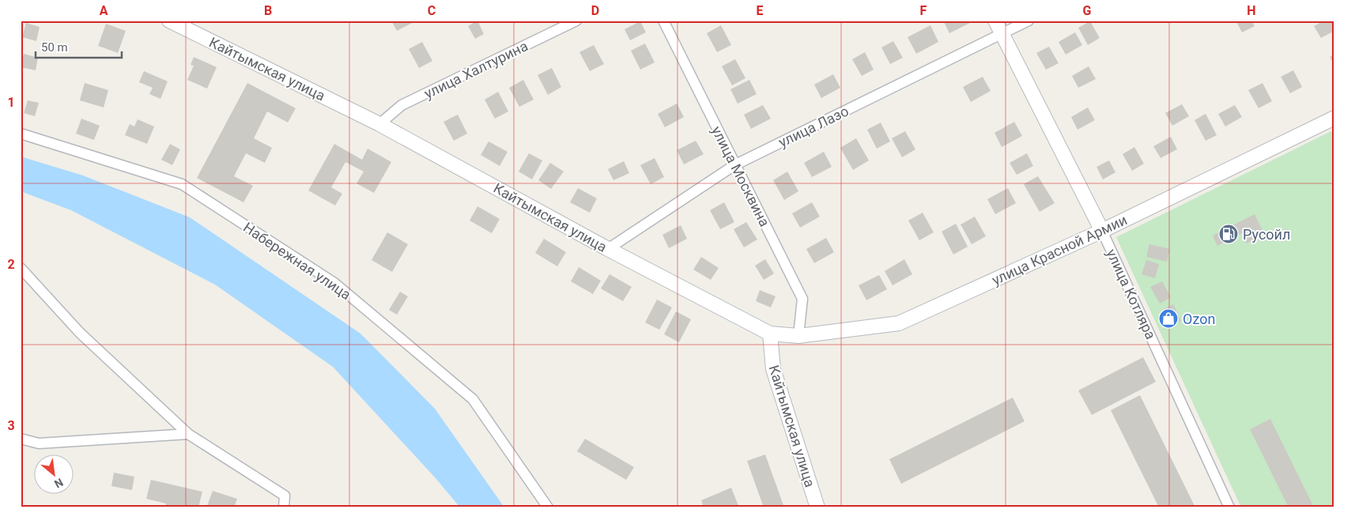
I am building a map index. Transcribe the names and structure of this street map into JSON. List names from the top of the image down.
{
  "streets": {
    "street": [
      "Кайтымская улица",
      "улица Халтурина",
      "улица Лазо",
      "улица Москвина",
      "улица Красной Армии",
      "Набережная улица",
      "улица Котляра"
    ]
  },
  "crossings": [
    ["Кайтымская улица", "улица Халтурина"],
    ["Кайтымская улица", "улица Лазо"],
    ["Кайтымская улица", "улица Красной Армии"],
    ["улица Лазо", "улица Москвина"],
    ["улица Лазо", "улица Котляра"],
    ["улица Москвина", "улица Красной Армии"],
    ["улица Красной Армии", "улица Котляра"]
  ],
  "places": {
    "fuel station": ["Русойл"],
    "shop": ["Ozon"]
  },
  "scale_bar": "50 m",
  "north": "bottom right",
  "grid": {
    "columns": [
      "A",
      "B",
      "C",
      "D",
      "E",
      "F",
      "G",
      "H"
    ],
    "rows": ["1", "2", "3"]
  }
}
